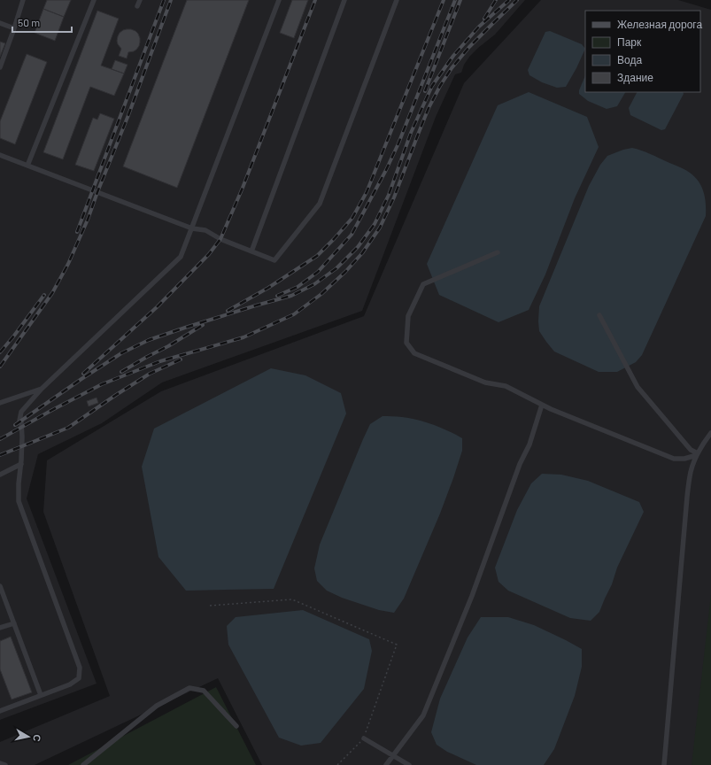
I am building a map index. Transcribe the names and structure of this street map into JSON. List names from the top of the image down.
{
  "legend": [
    "Железная дорога",
    "Парк",
    "Вода",
    "Здание"
  ],
  "scale_bar": "50 m",
  "north": "right"
}
